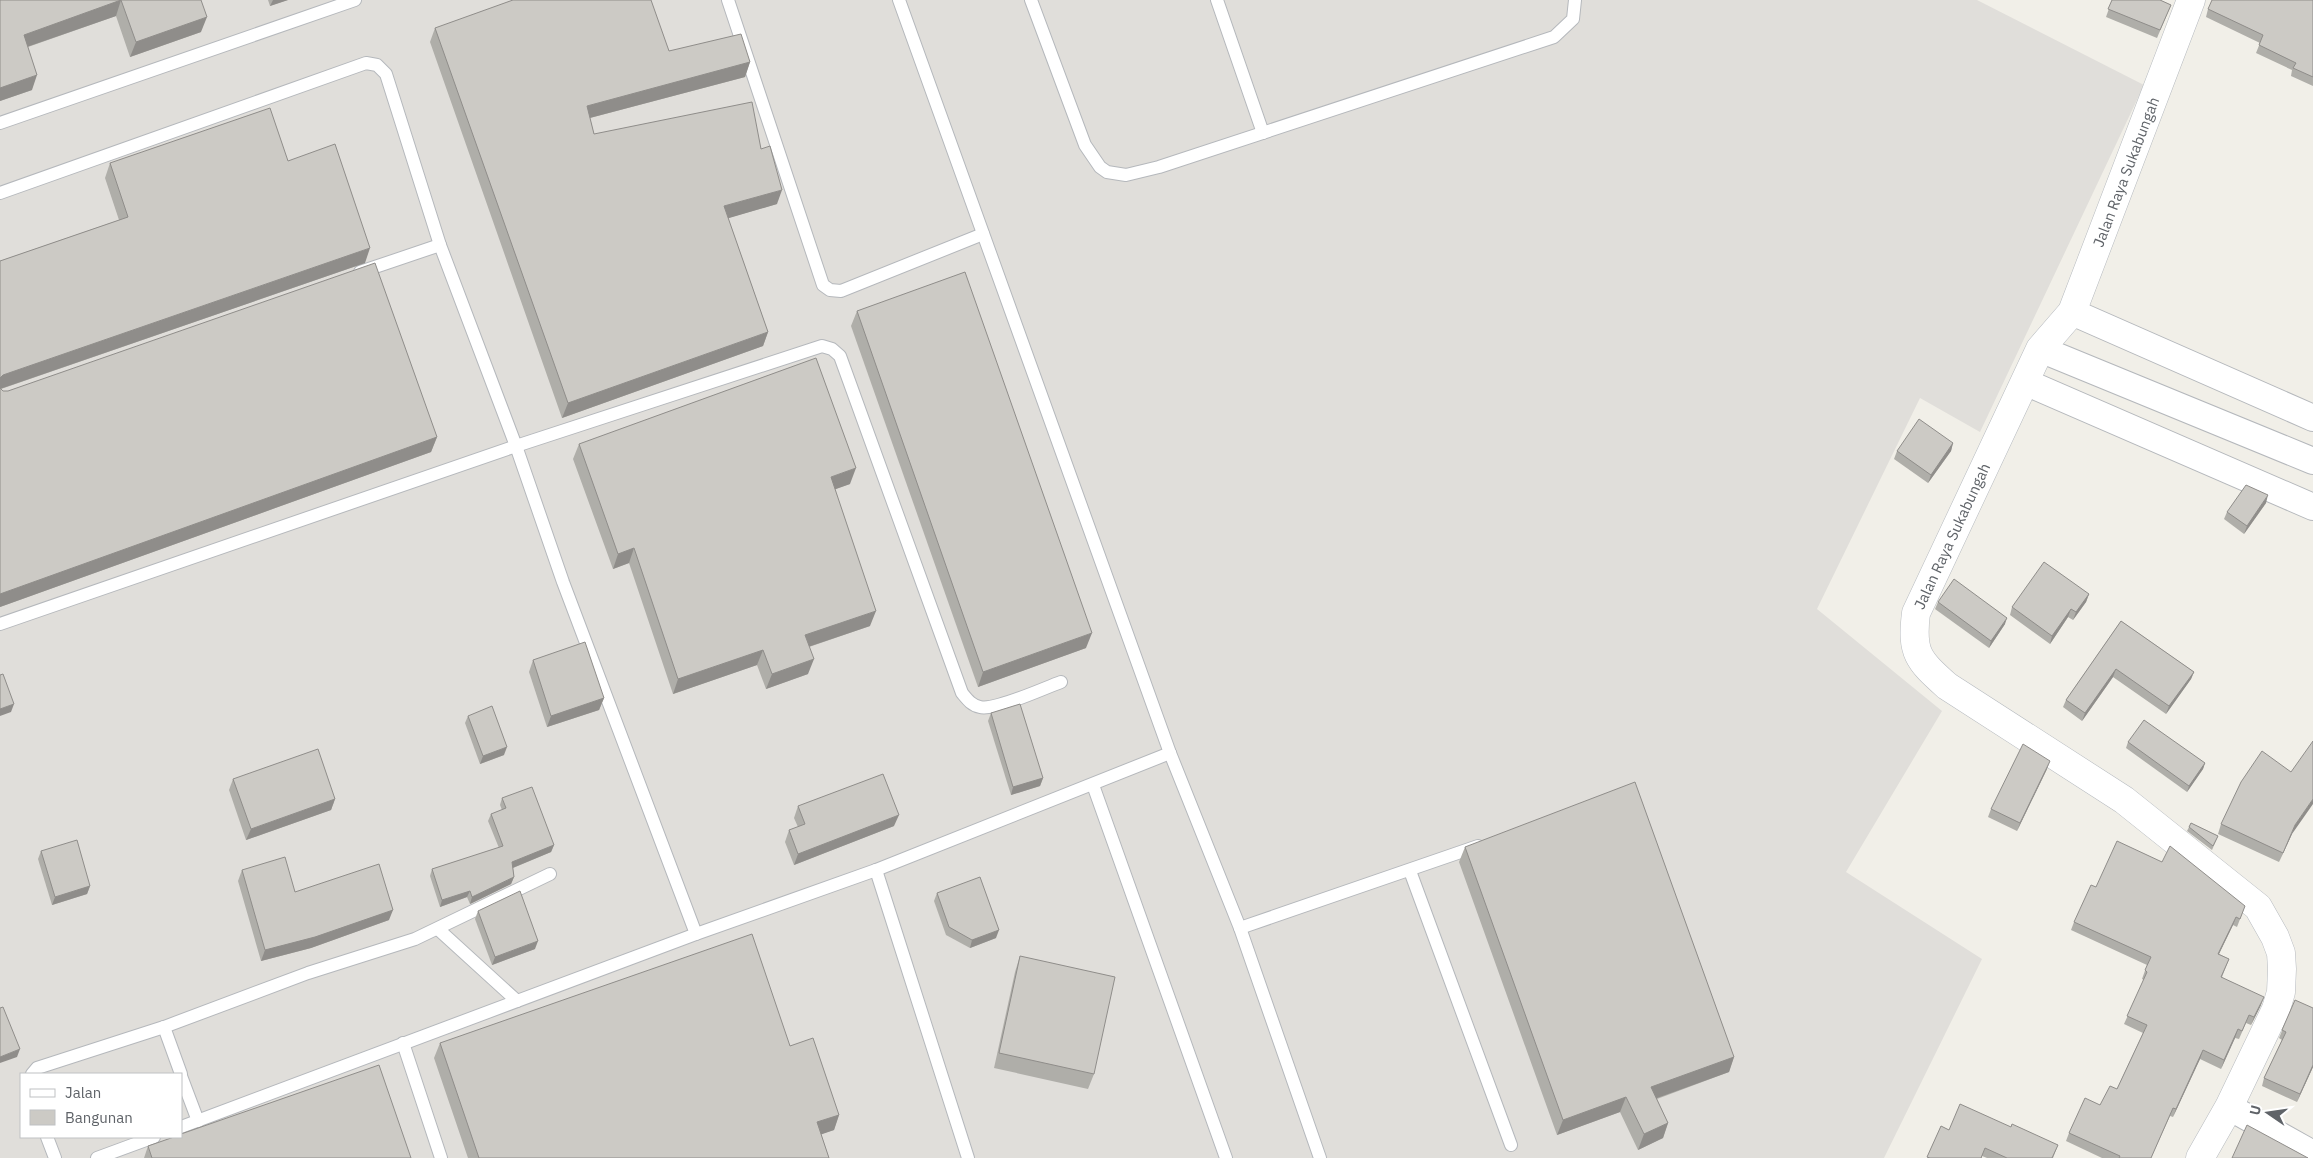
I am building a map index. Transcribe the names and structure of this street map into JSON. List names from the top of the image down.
{
  "streets": {
    "street": ["Jalan Raya Sukabungah"]
  },
  "legend": ["Jalan", "Bangunan"],
  "north": "left"
}
